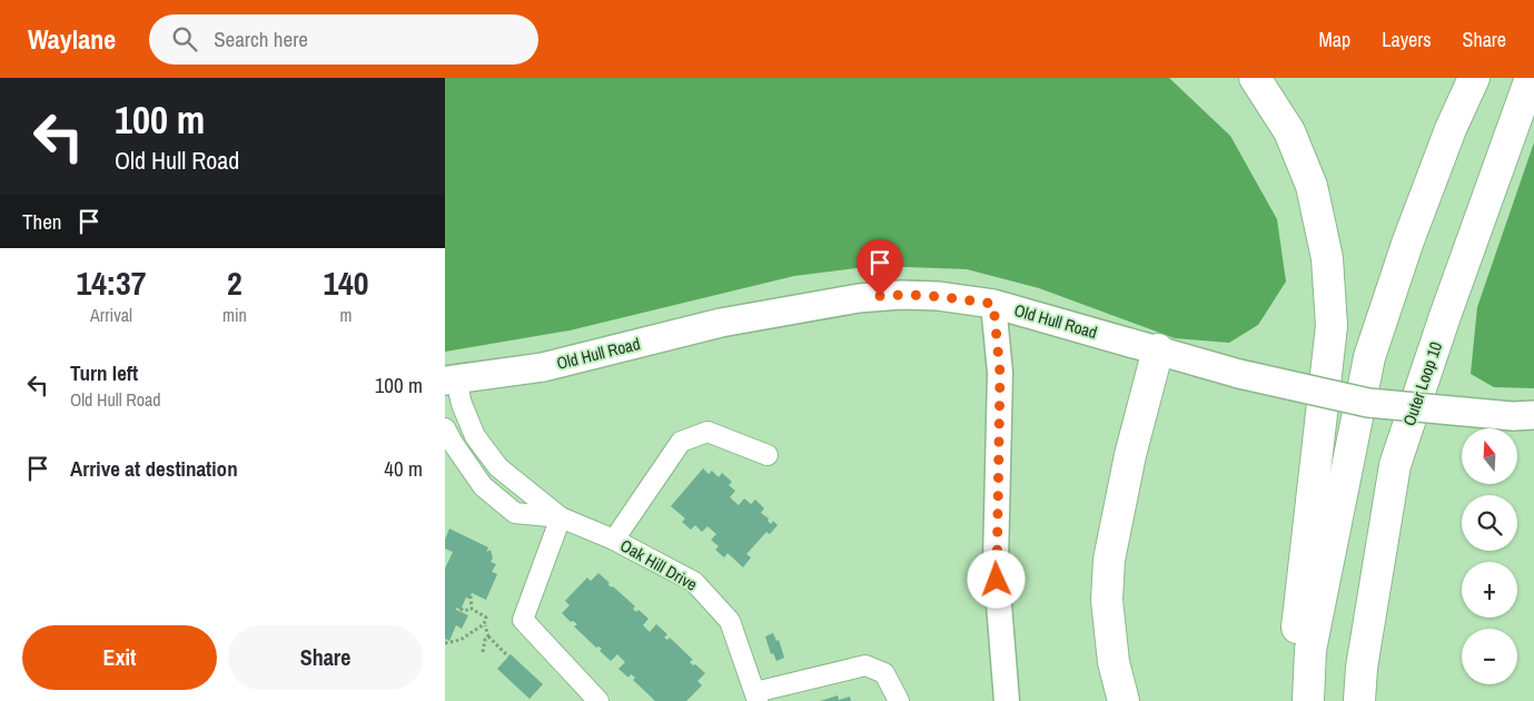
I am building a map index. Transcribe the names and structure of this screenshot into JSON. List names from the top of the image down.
{
  "streets": {
    "highway": ["Outer Loop 10"],
    "main road": ["Old Hull Road"],
    "street": ["Oak Hill Drive"]
  },
  "crossings": [
    ["Old Hull Road", "Oak Hill Drive"]
  ],
  "north": "top",
  "page": {
    "header": "Waylane",
    "search": "Search here",
    "nav": ["Map", "Layers", "Share"],
    "turn": ["100 m", "Old Hull Road"],
    "then": "Then",
    "eta": [
      "14:37",
      "Arrival",
      "2",
      "min",
      "140",
      "m"
    ],
    "list": [
      {
        "name": "Turn left",
        "note": "Old Hull Road",
        "value": "100 m"
      },
      {
        "name": "Arrive at destination",
        "value": "40 m"
      }
    ],
    "map_buttons": ["+", "−"],
    "buttons": ["Exit", "Share"]
  }
}
